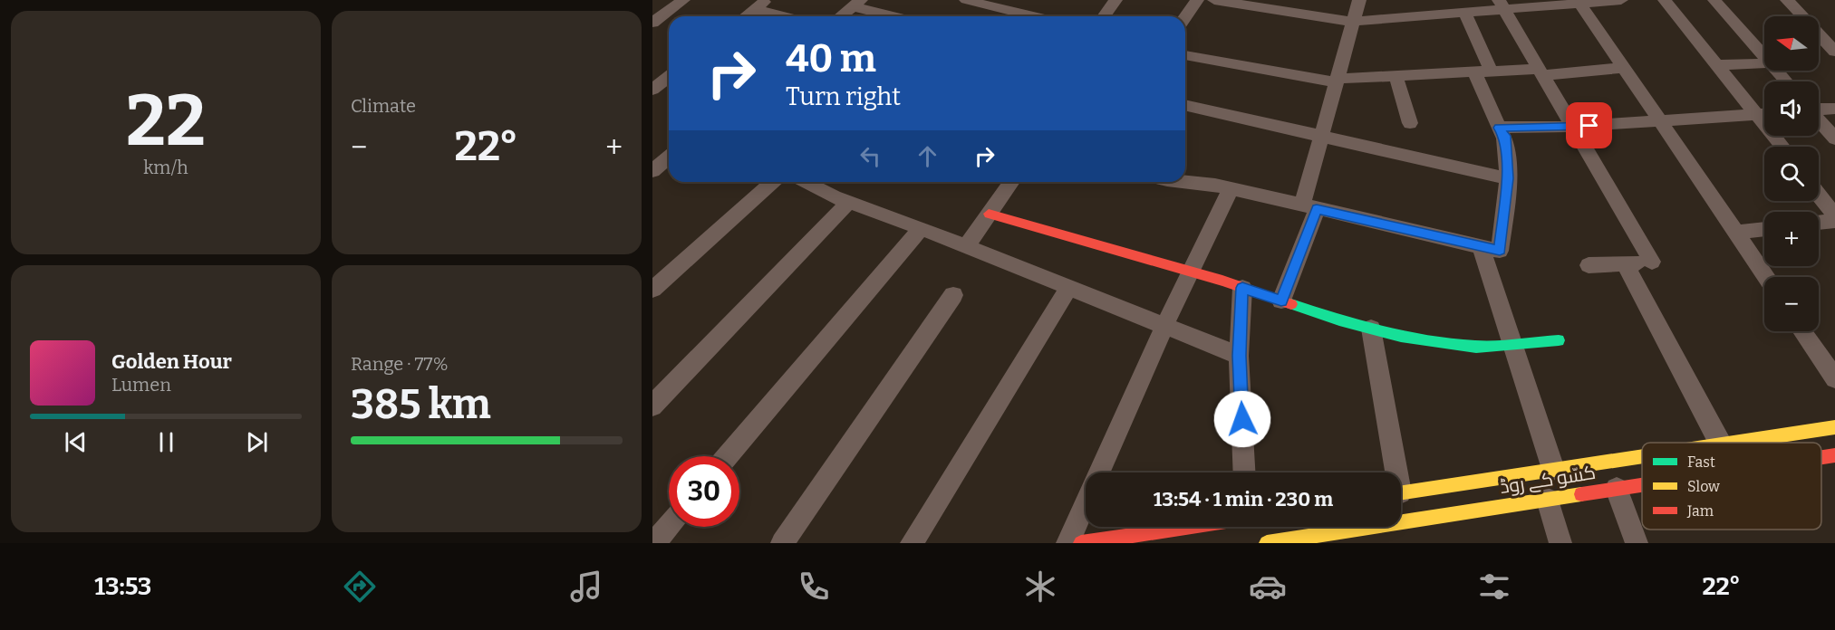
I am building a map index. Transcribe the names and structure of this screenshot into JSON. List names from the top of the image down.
{
  "streets": {
    "main road": ["کسّو کے روڈ"]
  },
  "legend": ["Fast", "Slow", "Jam"],
  "north": "left",
  "page": {
    "tile": [
      ["22", "km/h"],
      "Climate",
      ["Range · 77%", "385 km"]
    ],
    "map_buttons": ["+", "−"],
    "turn": ["40 m", "Turn right"],
    "heat": ["−", "22°", "+"],
    "song": ["Golden Hour", "Lumen"],
    "limit": "30",
    "trip": "13:54 · 1 min · 230 m",
    "tabs": ["13:53", "22°"]
  }
}
